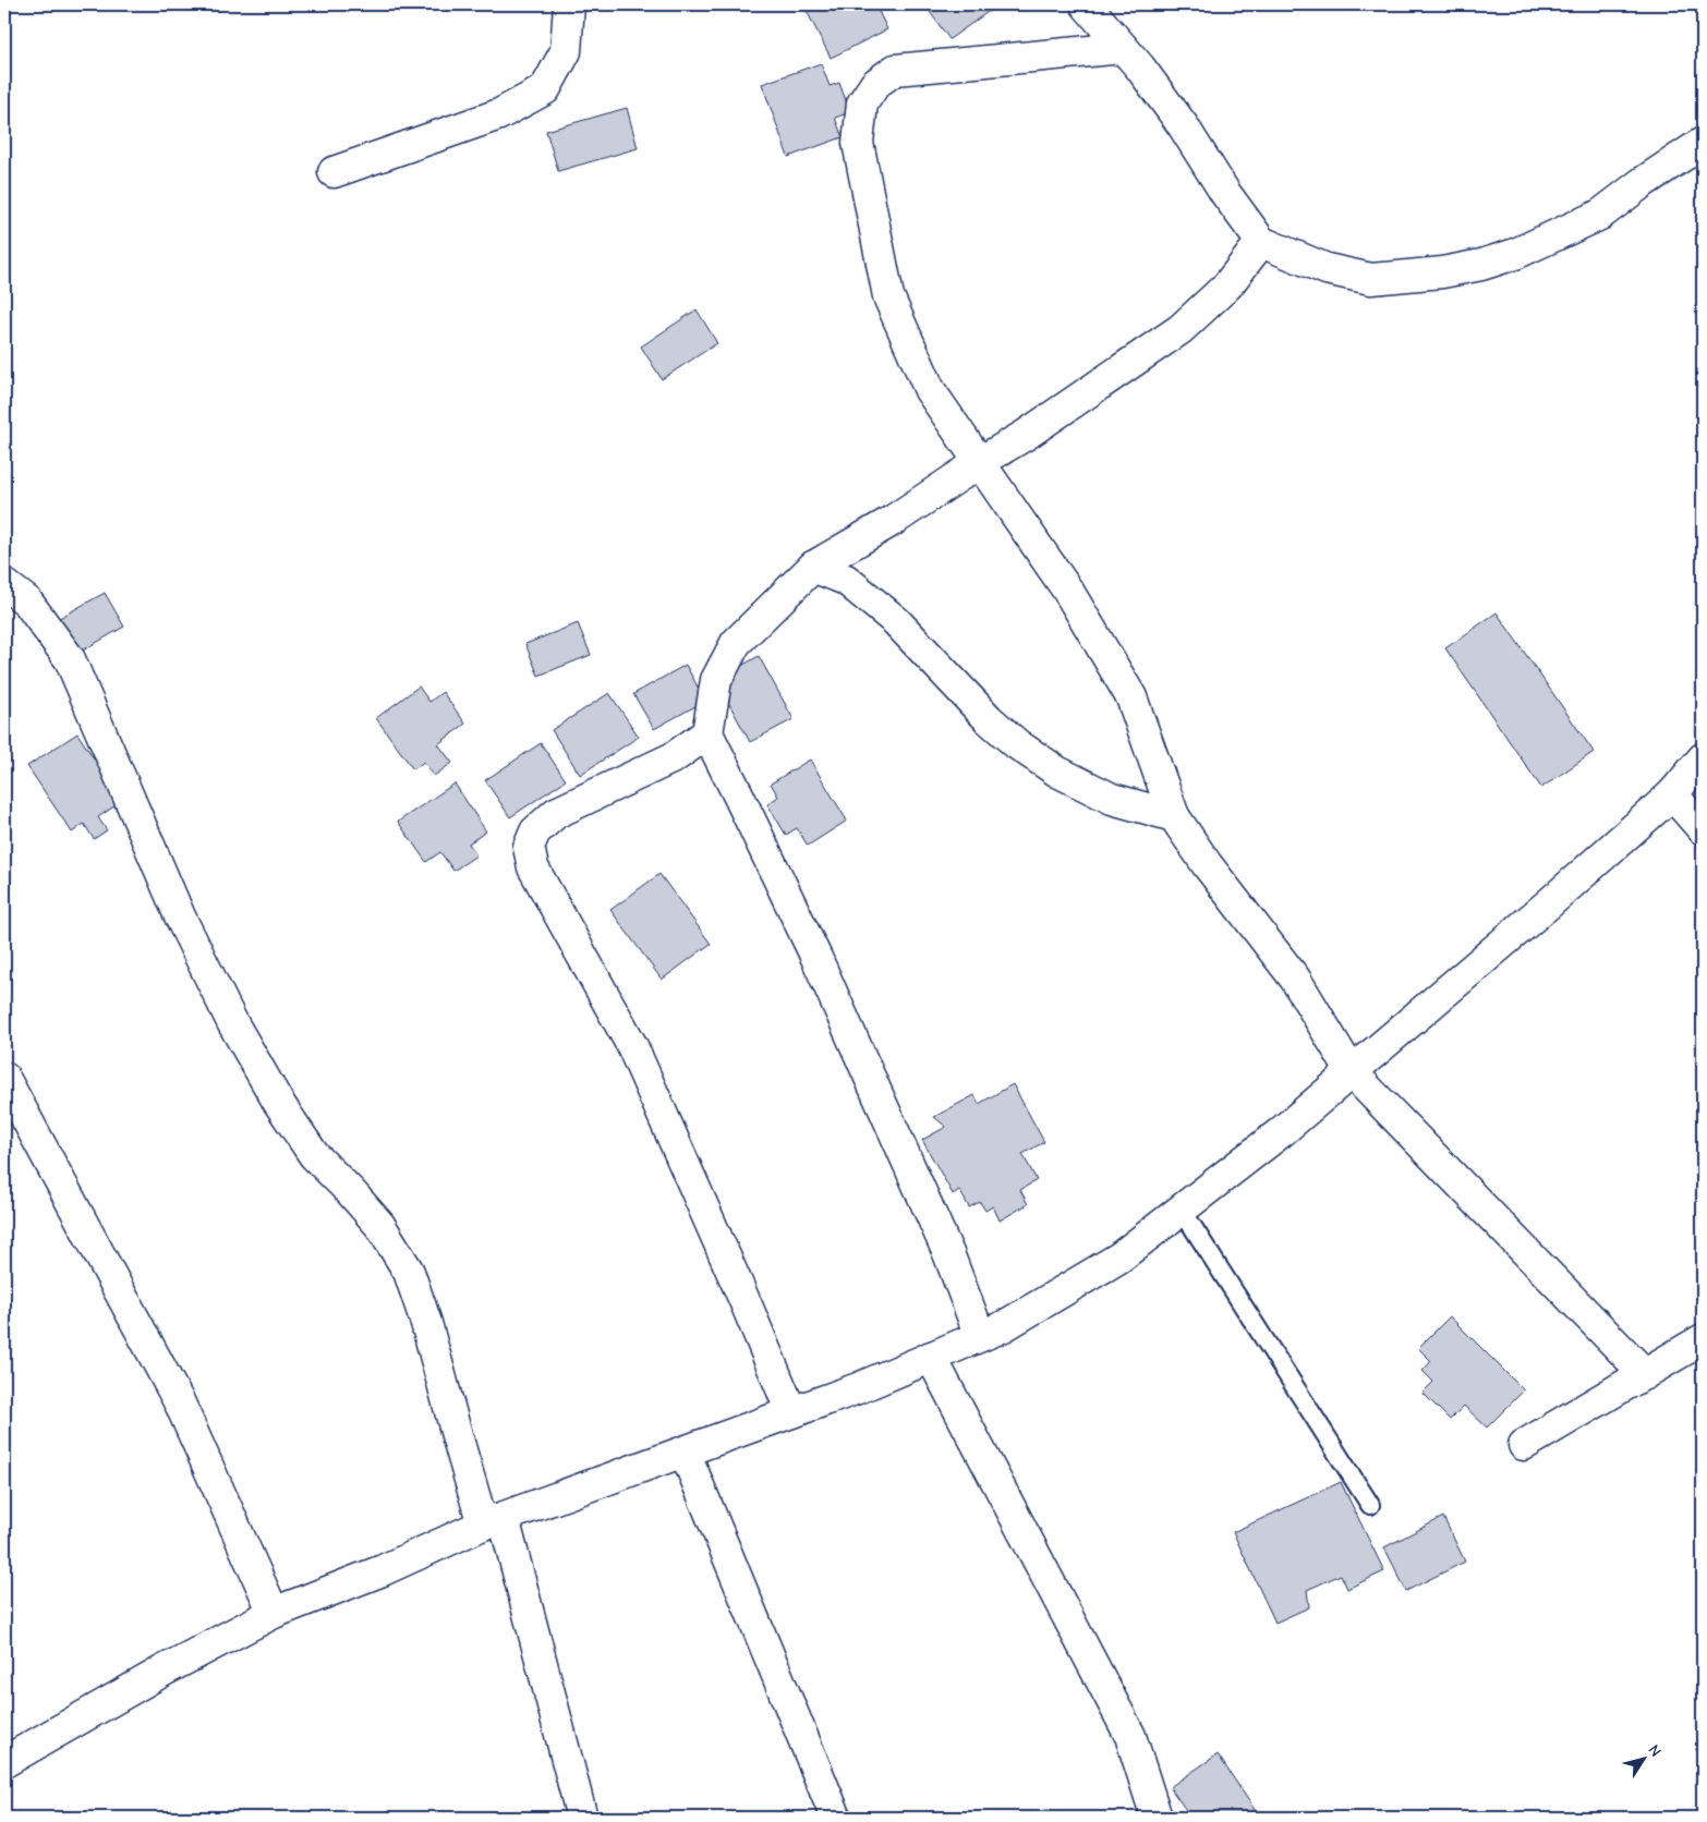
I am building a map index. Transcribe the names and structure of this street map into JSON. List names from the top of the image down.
{
  "north": "top right"
}
